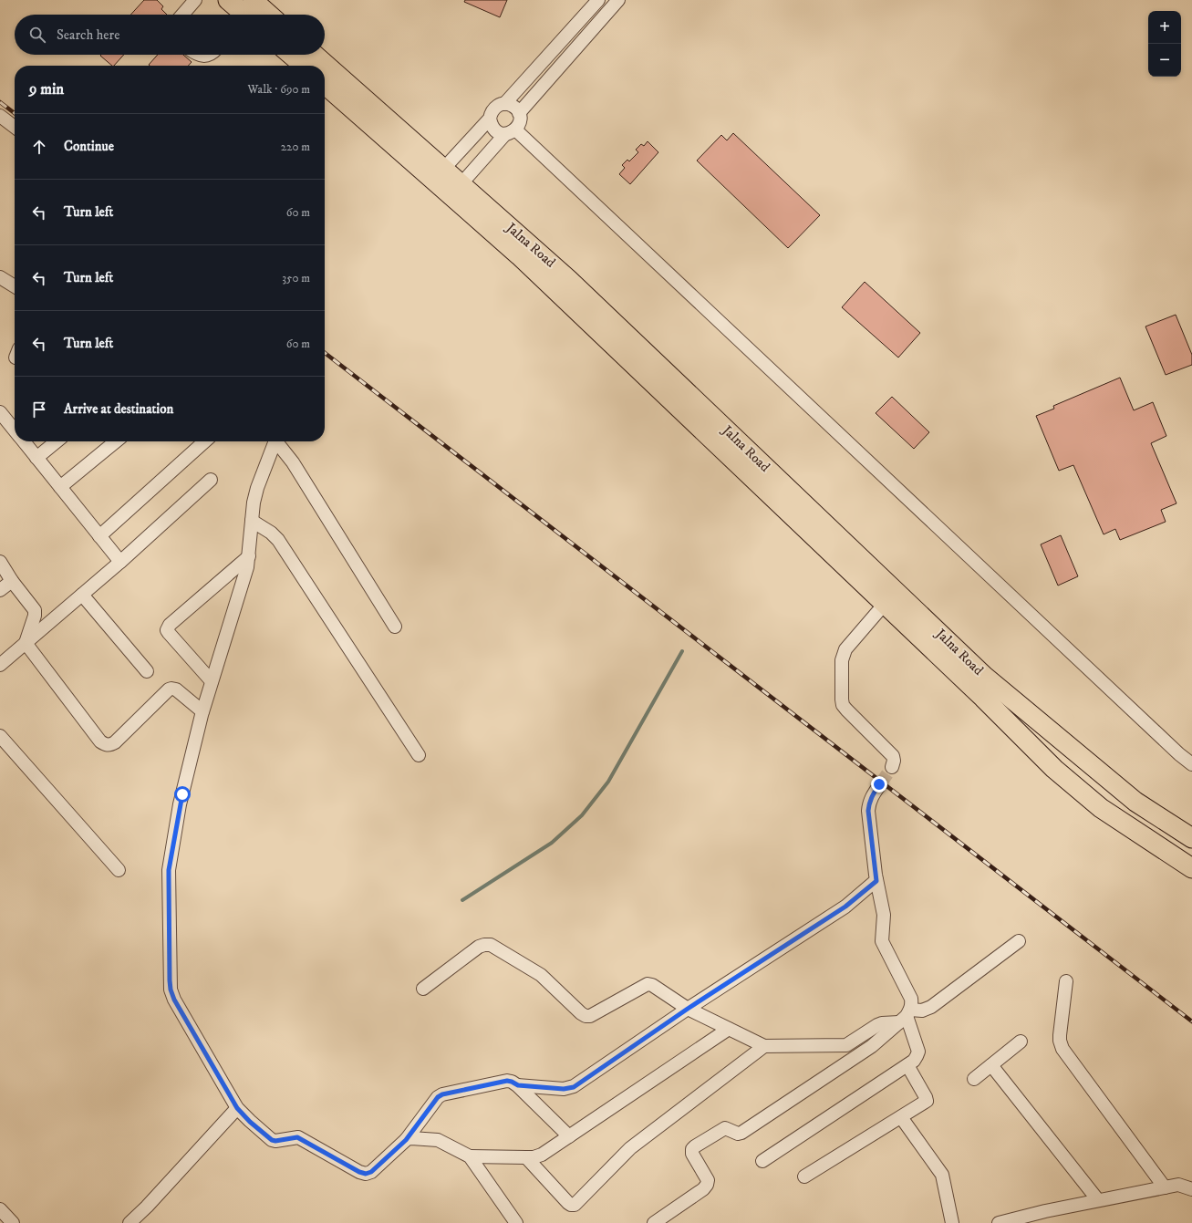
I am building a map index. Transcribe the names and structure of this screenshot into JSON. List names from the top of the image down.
{
  "streets": {
    "highway": ["Jalna Road"]
  },
  "page": {
    "map_buttons": ["+", "−"],
    "search": "Search here",
    "heading": ["9 min", "Walk · 690 m"],
    "list": [
      ["Continue", "220 m"],
      ["Turn left", "60 m"],
      ["Turn left", "350 m"],
      ["Turn left", "60 m"],
      "Arrive at destination"
    ]
  }
}
